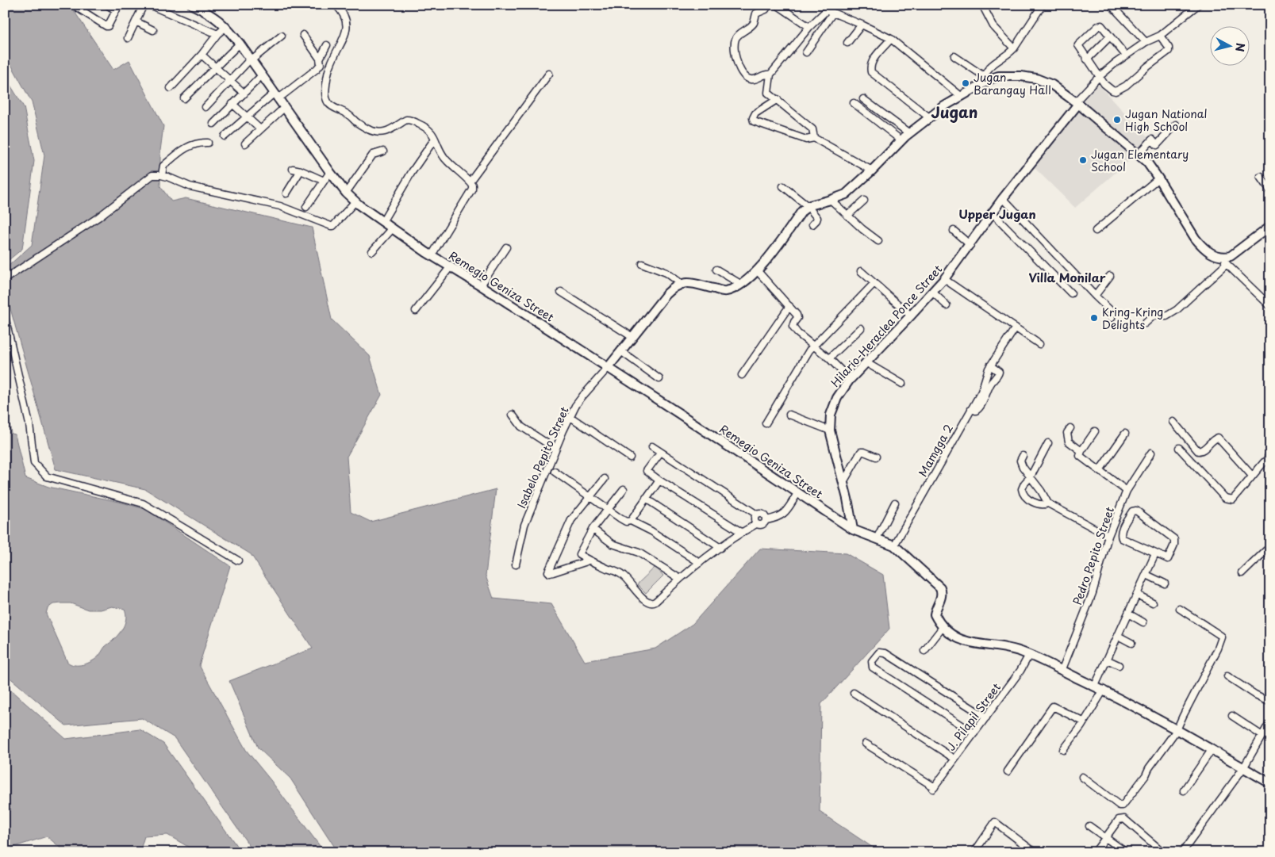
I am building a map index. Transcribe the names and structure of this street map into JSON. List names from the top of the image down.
{
  "streets": {
    "street": [
      "Remegio Geniza Street",
      "Hilario-Heraclea Ponce Street",
      "Mamgga 2",
      "Isabelo Pepito Street",
      "Pedro Pepito Street",
      "J. Pilapil Street"
    ]
  },
  "crossings": [
    ["Remegio Geniza Street", "Hilario-Heraclea Ponce Street"],
    ["Remegio Geniza Street", "Isabelo Pepito Street"]
  ],
  "districts": ["Jugan", "Upper Jugan", "Villa Monilar"],
  "places": [
    "Jugan Barangay Hall",
    "Jugan National High School",
    "Jugan Elementary School",
    "Kring-Kring Delights"
  ],
  "north": "right"
}
